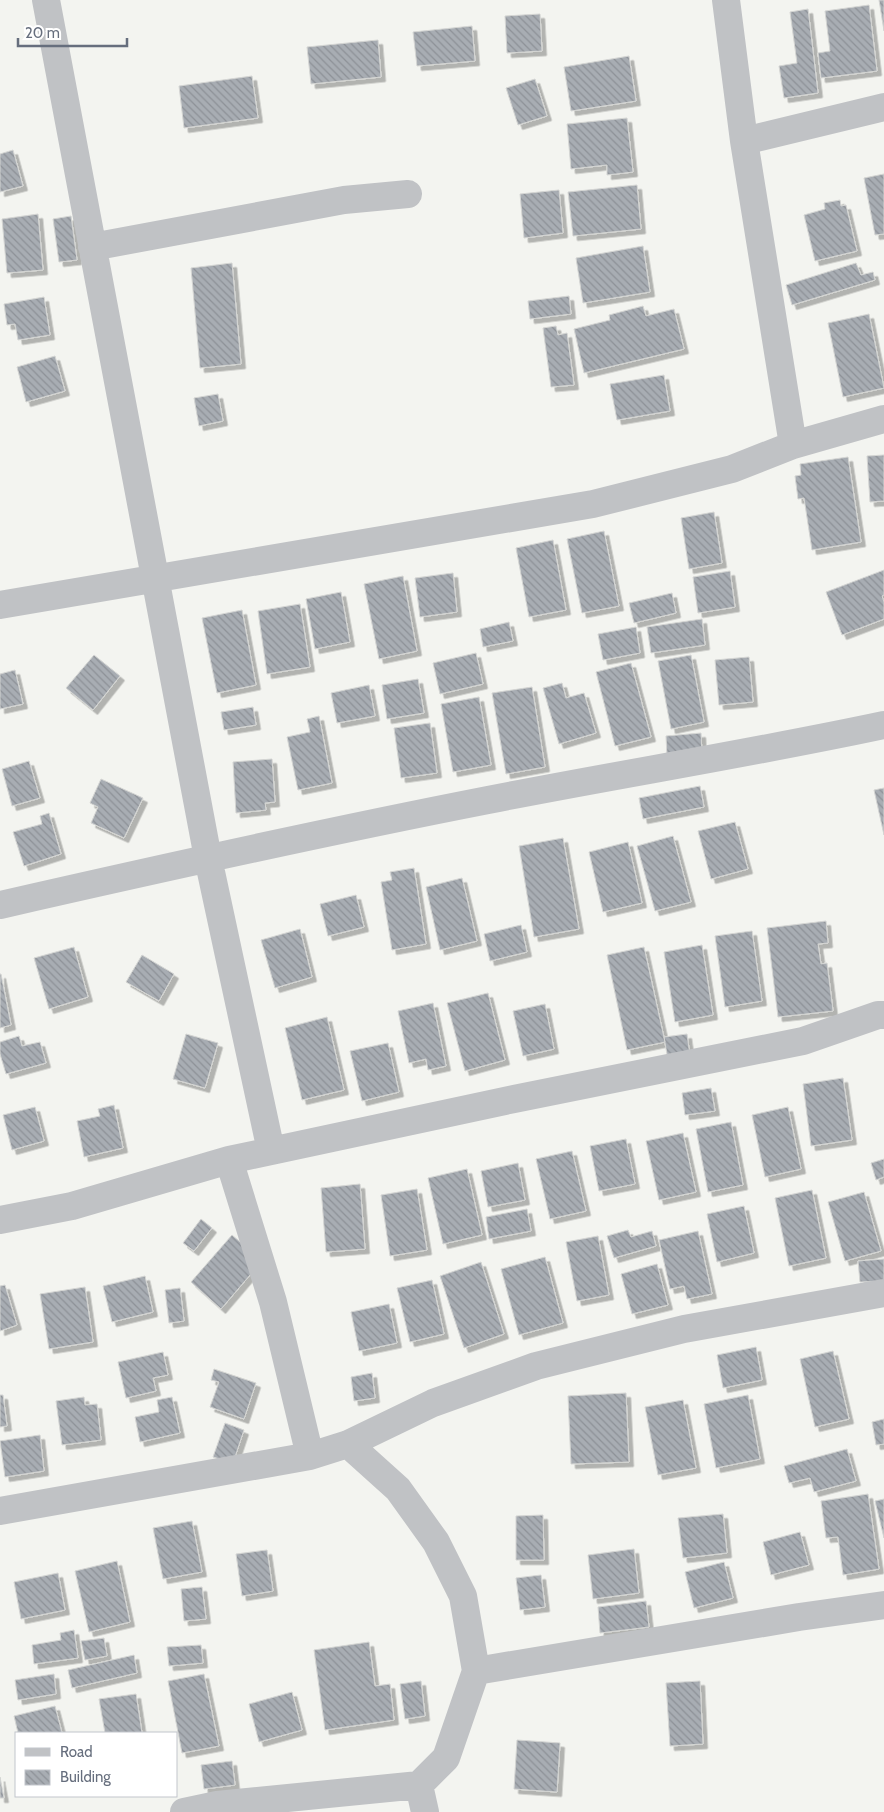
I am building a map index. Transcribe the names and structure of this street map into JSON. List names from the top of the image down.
{
  "legend": ["Road", "Building"],
  "scale_bar": "20 m"
}
